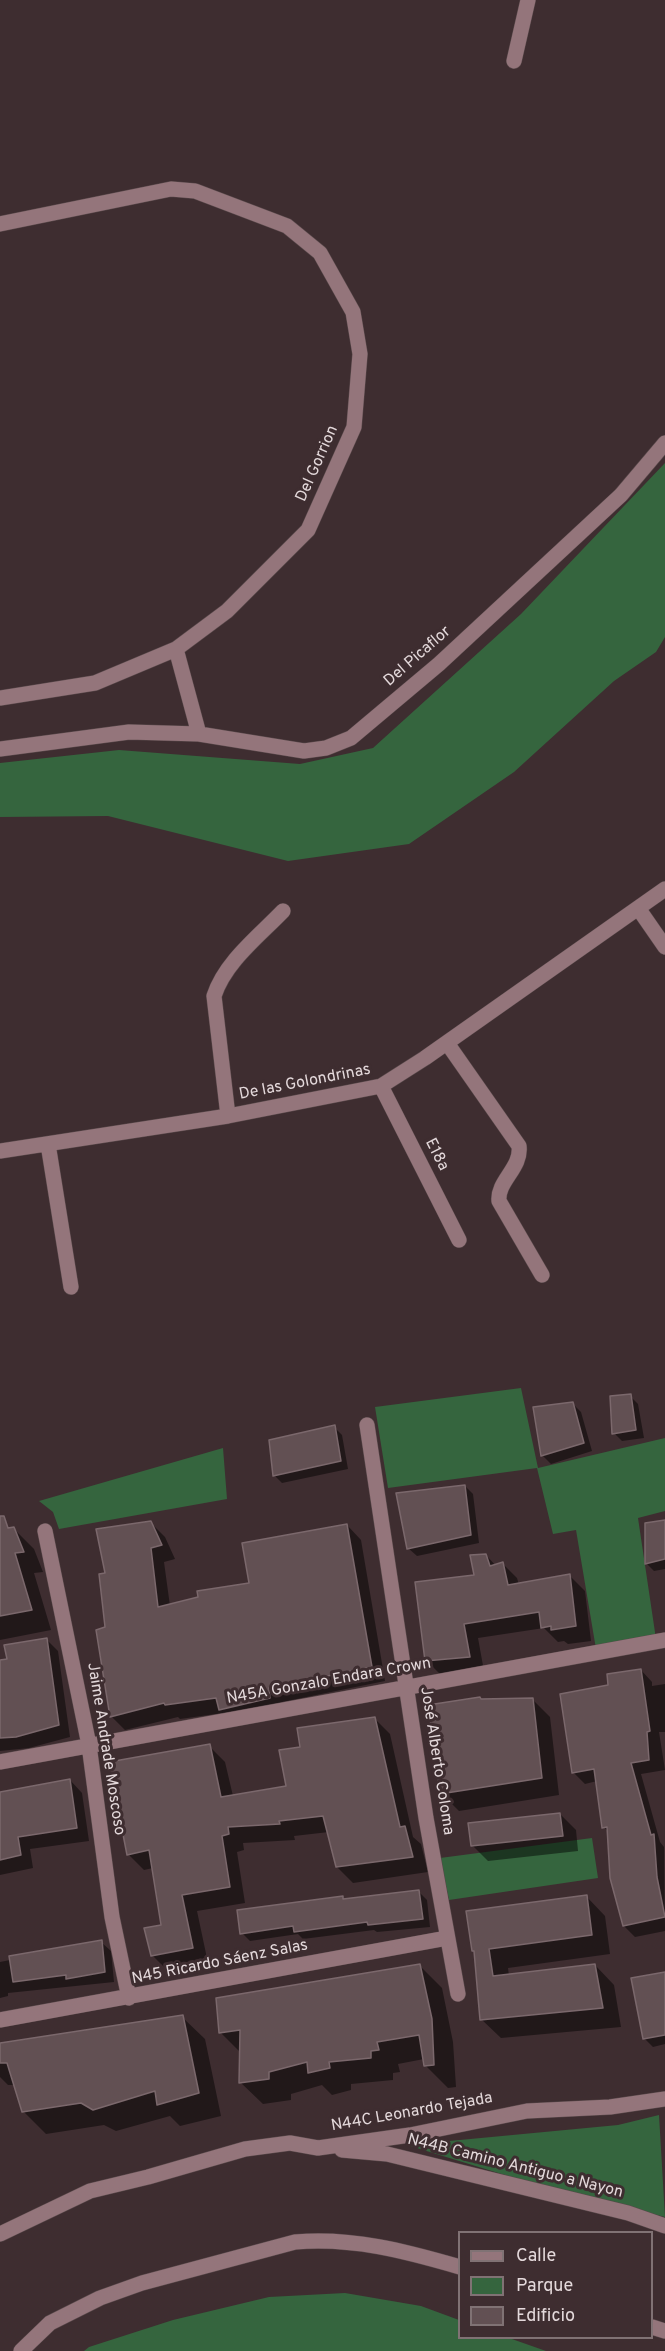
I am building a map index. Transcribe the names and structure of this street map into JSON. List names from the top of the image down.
{
  "streets": {
    "street": [
      "Del Gorrion",
      "Del Picaflor",
      "De las Golondrinas",
      "E18a",
      "N45A Gonzalo Endara Crown",
      "Jaime Andrade Moscoso",
      "José Alberto Coloma",
      "N45 Ricardo Sáenz Salas",
      "N44C Leonardo Tejada",
      "N44B Camino Antiguo a Nayon"
    ]
  },
  "crossings": [
    ["De las Golondrinas", "E18a"],
    ["N45A Gonzalo Endara Crown", "Jaime Andrade Moscoso"],
    ["N45A Gonzalo Endara Crown", "José Alberto Coloma"],
    ["Jaime Andrade Moscoso", "N45 Ricardo Sáenz Salas"],
    ["José Alberto Coloma", "N45 Ricardo Sáenz Salas"],
    ["N44C Leonardo Tejada", "N44B Camino Antiguo a Nayon"]
  ],
  "legend": ["Calle", "Parque", "Edificio"]
}
